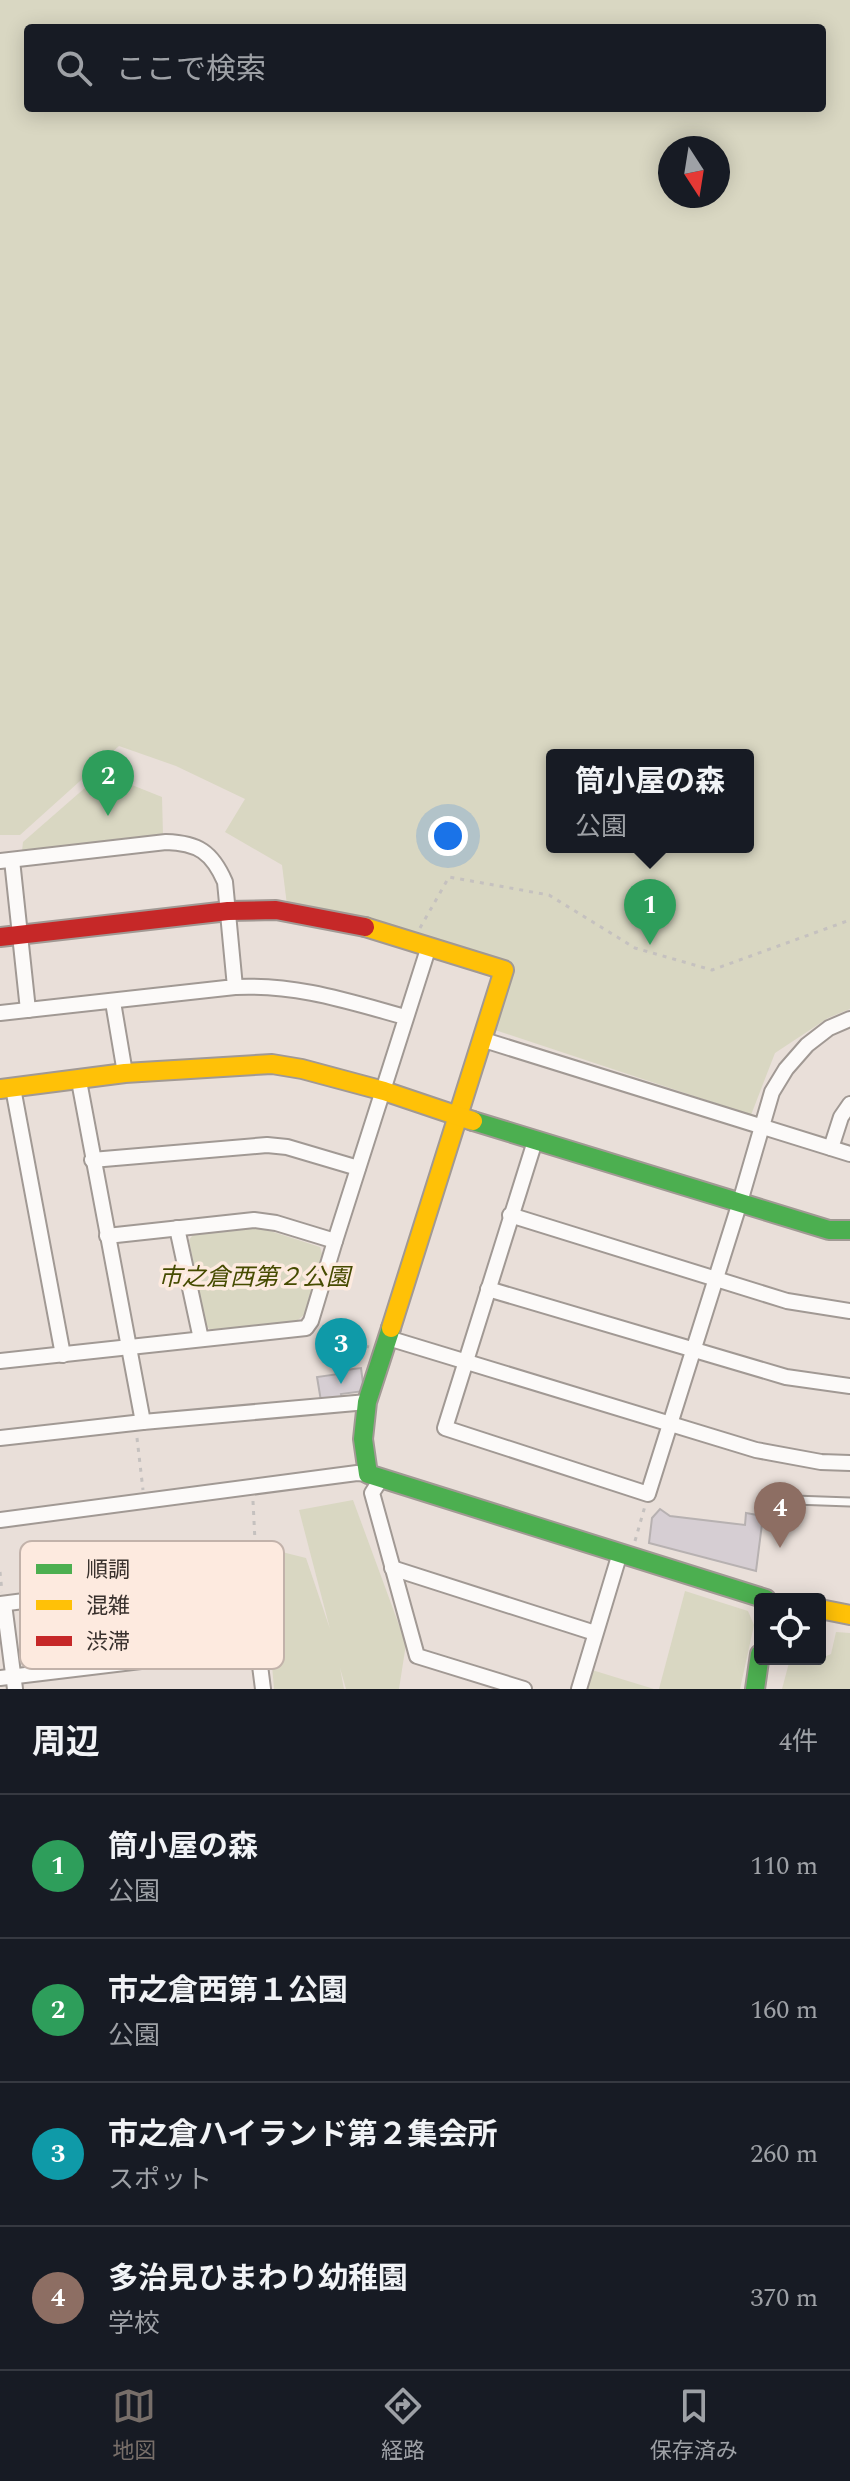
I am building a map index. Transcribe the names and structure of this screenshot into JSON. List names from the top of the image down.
{
  "parks": ["市之倉西第２公園"],
  "legend": ["順調", "混雑", "渋滞"],
  "north": "bottom",
  "page": {
    "search": "ここで検索",
    "popup": ["筒小屋の森", "公園"],
    "pins": [
      "2",
      "1",
      "3",
      "4"
    ],
    "heading": ["周辺", "4件"],
    "list": [
      {
        "mark": "1",
        "name": "筒小屋の森",
        "note": "公園",
        "value": "110 m"
      },
      {
        "mark": "2",
        "name": "市之倉西第１公園",
        "note": "公園",
        "value": "160 m"
      },
      {
        "mark": "3",
        "name": "市之倉ハイランド第２集会所",
        "note": "スポット",
        "value": "260 m"
      },
      {
        "mark": "4",
        "name": "多治見ひまわり幼稚園",
        "note": "学校",
        "value": "370 m"
      }
    ],
    "nav": ["地図", "経路", "保存済み"]
  }
}
